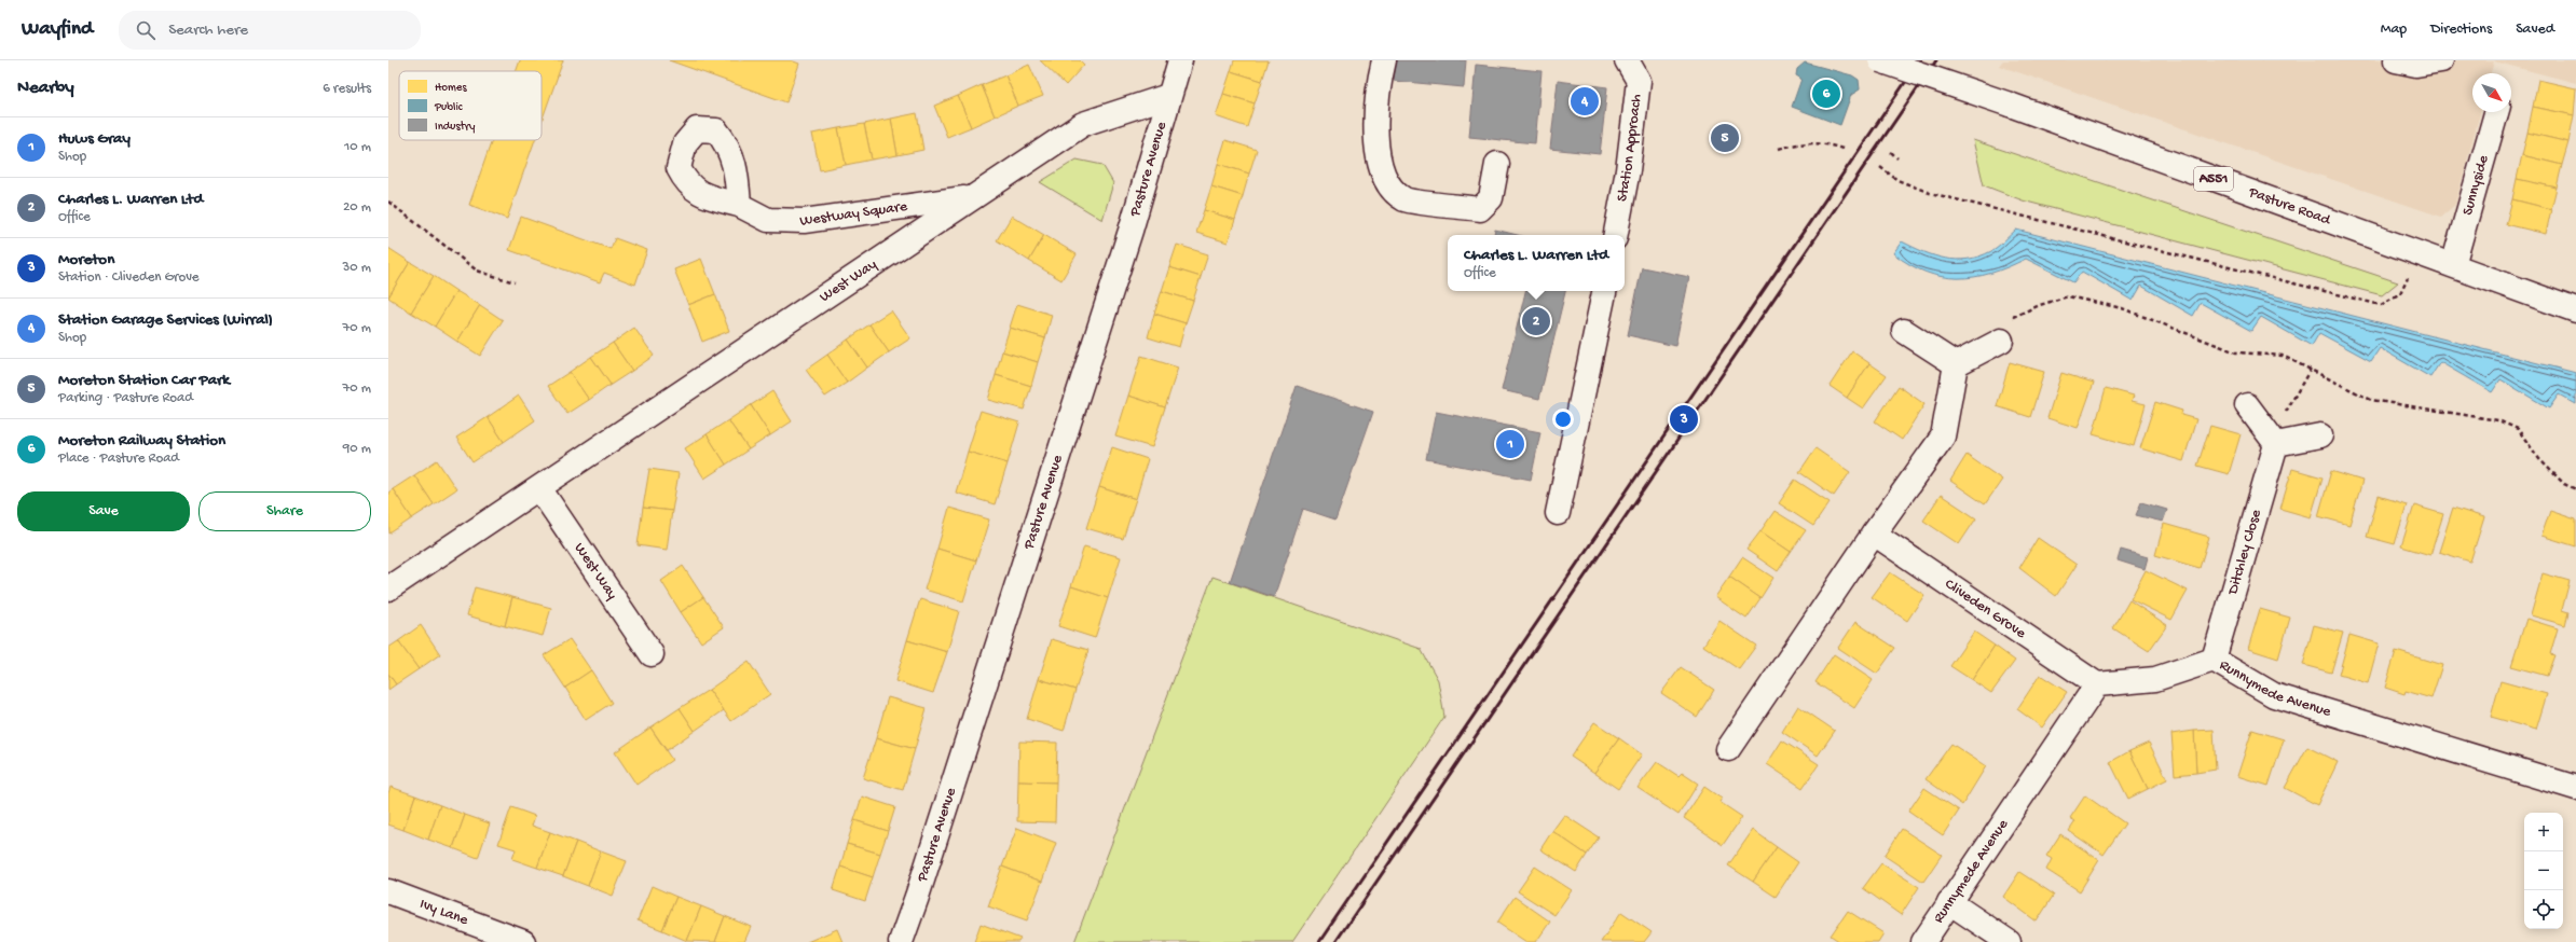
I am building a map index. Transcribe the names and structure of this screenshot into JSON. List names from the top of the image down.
{
  "streets": {
    "street": [
      "Station Approach",
      "Pasture Avenue",
      "A551",
      "Sunnyside",
      "Pasture Road",
      "Westway Square",
      "West Way",
      "Ditchley Close",
      "Cliveden Grove",
      "Runnymede Avenue",
      "Ivy Lane"
    ]
  },
  "crossings": [
    ["Pasture Avenue", "West Way"],
    ["Sunnyside", "Pasture Road"],
    ["Westway Square", "West Way"],
    ["Ditchley Close", "Runnymede Avenue"],
    ["Cliveden Grove", "Runnymede Avenue"]
  ],
  "legend": ["Homes", "Public", "Industry"],
  "north": "bottom right",
  "page": {
    "header": "Wayfind",
    "search": "Search here",
    "nav": ["Map", "Directions", "Saved"],
    "heading": ["Nearby", "6 results"],
    "pins": [
      "6",
      "4",
      "5",
      "2",
      "3",
      "1"
    ],
    "list": [
      {
        "mark": "1",
        "name": "Huws Gray",
        "note": "Shop",
        "value": "10 m"
      },
      {
        "mark": "2",
        "name": "Charles L. Warren Ltd",
        "note": "Office",
        "value": "20 m"
      },
      {
        "mark": "3",
        "name": "Moreton",
        "note": "Station · Cliveden Grove",
        "value": "30 m"
      },
      {
        "mark": "4",
        "name": "Station Garage Services (Wirral)",
        "note": "Shop",
        "value": "70 m"
      },
      {
        "mark": "5",
        "name": "Moreton Station Car Park",
        "note": "Parking · Pasture Road",
        "value": "70 m"
      },
      {
        "mark": "6",
        "name": "Moreton Railway Station",
        "note": "Place · Pasture Road",
        "value": "90 m"
      }
    ],
    "popup": ["Charles L. Warren Ltd", "Office"],
    "buttons": ["Save", "Share"],
    "map_buttons": ["+", "−"]
  }
}
